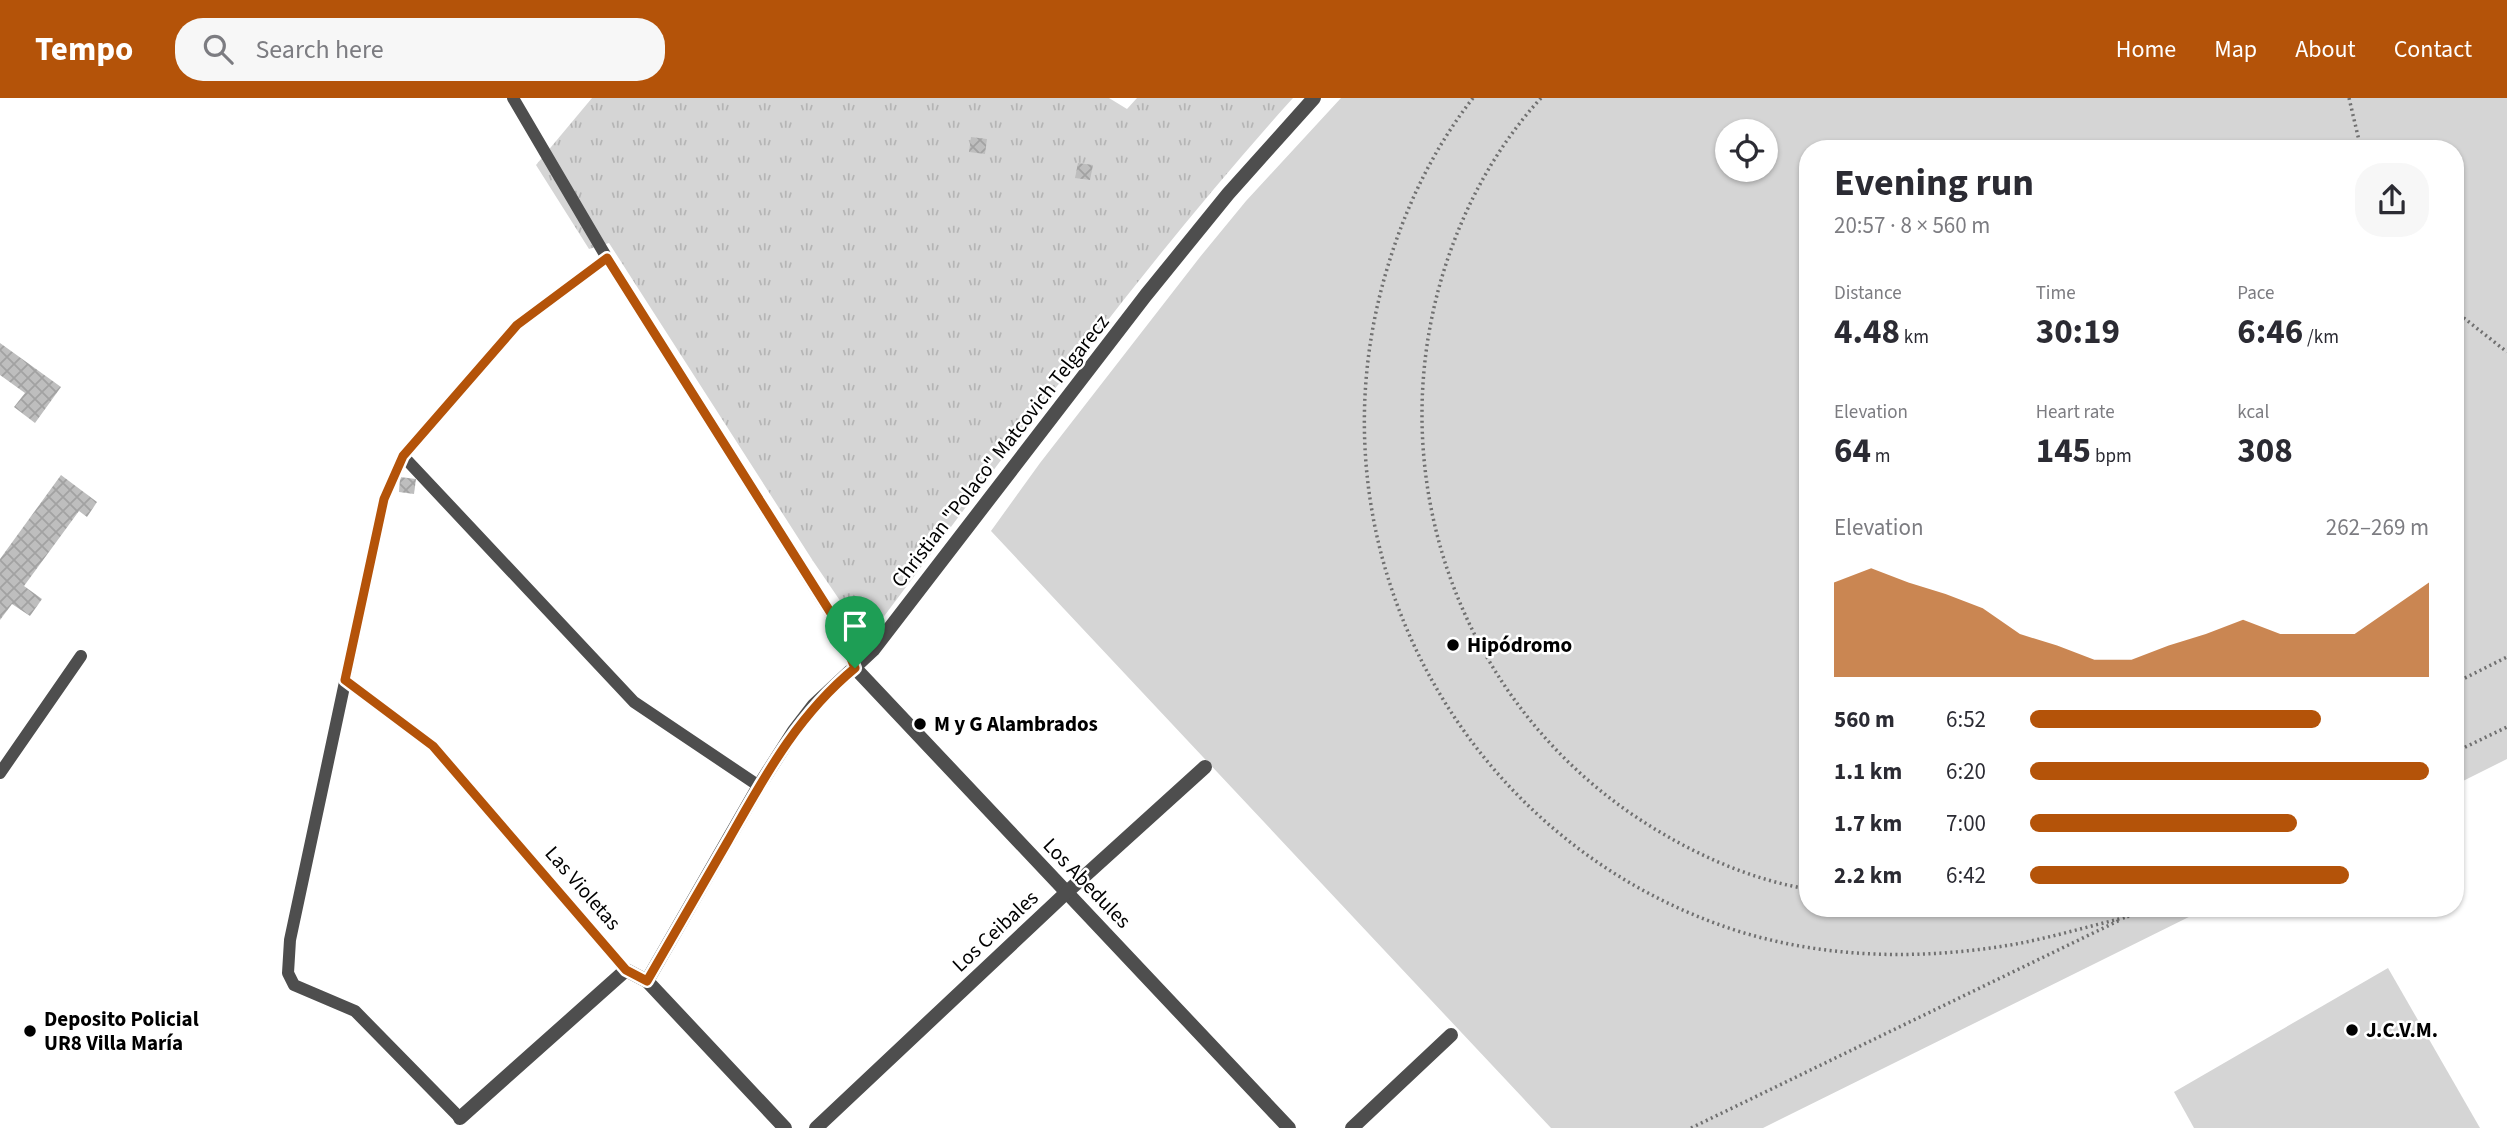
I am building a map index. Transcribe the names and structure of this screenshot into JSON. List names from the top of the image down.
{
  "streets": {
    "street": [
      "Christian \"Polaco\" Matcovich Telgarecz",
      "Los Abedules",
      "Las Violetas",
      "Los Ceibales"
    ]
  },
  "crossings": [
    ["Christian \"Polaco\" Matcovich Telgarecz", "Los Abedules"],
    ["Christian \"Polaco\" Matcovich Telgarecz", "Las Violetas"],
    ["Los Abedules", "Los Ceibales"]
  ],
  "places": [
    "Hipódromo",
    "M y G Alambrados",
    "J.C.V.M.",
    "Deposito Policial UR8 Villa María"
  ],
  "page": {
    "header": "Tempo",
    "search": "Search here",
    "nav": [
      "Home",
      "Map",
      "About",
      "Contact"
    ],
    "heading": ["Evening run", "20:57 · 8 × 560 m"],
    "stats": [
      ["Distance", "4.48 km"],
      ["Time", "30:19"],
      ["Pace", "6:46 /km"],
      ["Elevation", "64 m"],
      ["Heart rate", "145 bpm"],
      ["kcal", "308"]
    ],
    "chart": ["Elevation", "262–269 m"],
    "list": [
      {
        "name": "560 m",
        "note": "6:52"
      },
      {
        "name": "1.1 km",
        "note": "6:20"
      },
      {
        "name": "1.7 km",
        "note": "7:00"
      },
      {
        "name": "2.2 km",
        "note": "6:42"
      }
    ]
  }
}
